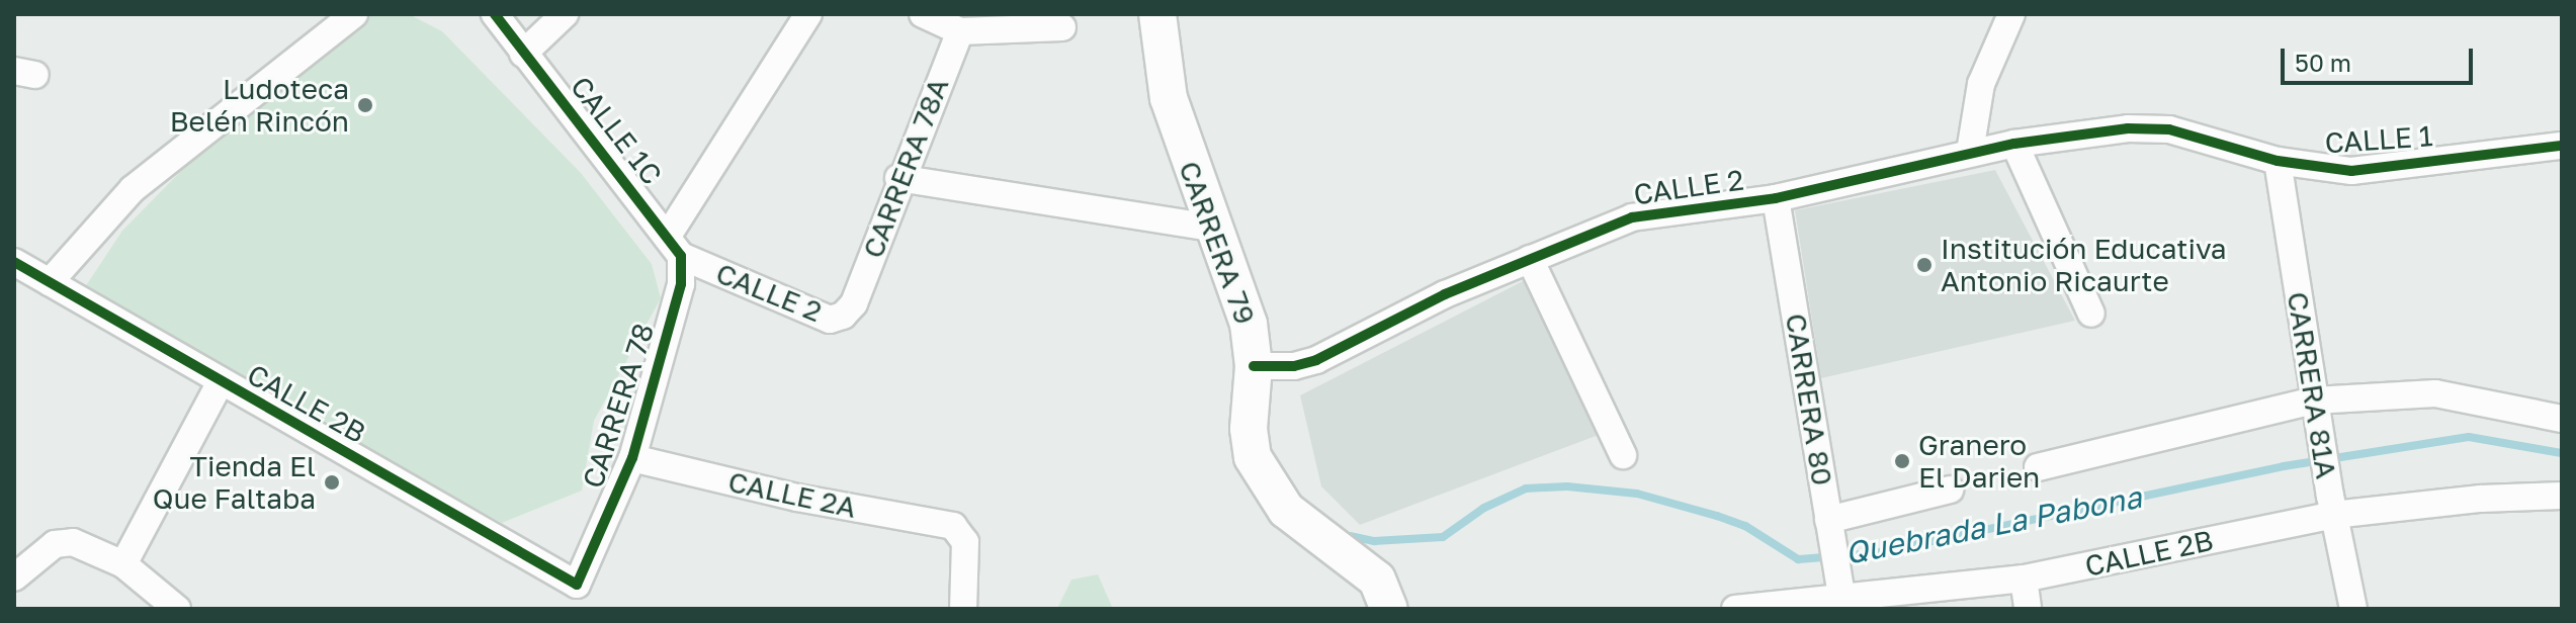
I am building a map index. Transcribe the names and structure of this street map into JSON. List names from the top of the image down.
{
  "streets": {
    "main road": ["CARRERA 79"],
    "street": [
      "CALLE 1C",
      "CALLE 1",
      "CARRERA 78A",
      "CALLE 2",
      "CARRERA 81A",
      "CARRERA 80",
      "CALLE 2B",
      "CARRERA 78",
      "CALLE 2A"
    ]
  },
  "crossings": [
    ["CALLE 1C", "CALLE 2"],
    ["CALLE 1C", "CARRERA 78"],
    ["CALLE 1", "CALLE 2"],
    ["CALLE 1", "CARRERA 81A"],
    ["CARRERA 78A", "CALLE 2"],
    ["CALLE 2", "CARRERA 79"],
    ["CALLE 2", "CARRERA 80"],
    ["CALLE 2", "CARRERA 78"],
    ["CARRERA 81A", "CALLE 2B"],
    ["CARRERA 80", "CALLE 2B"],
    ["CALLE 2B", "CARRERA 78"],
    ["CARRERA 78", "CALLE 2A"]
  ],
  "water": ["Quebrada La Pabona"],
  "places": [
    "Ludoteca Belén Rincón",
    "Institución Educativa Antonio Ricaurte",
    "Granero El Darien",
    "Tienda El Que Faltaba"
  ],
  "scale_bar": "50 m"
}
